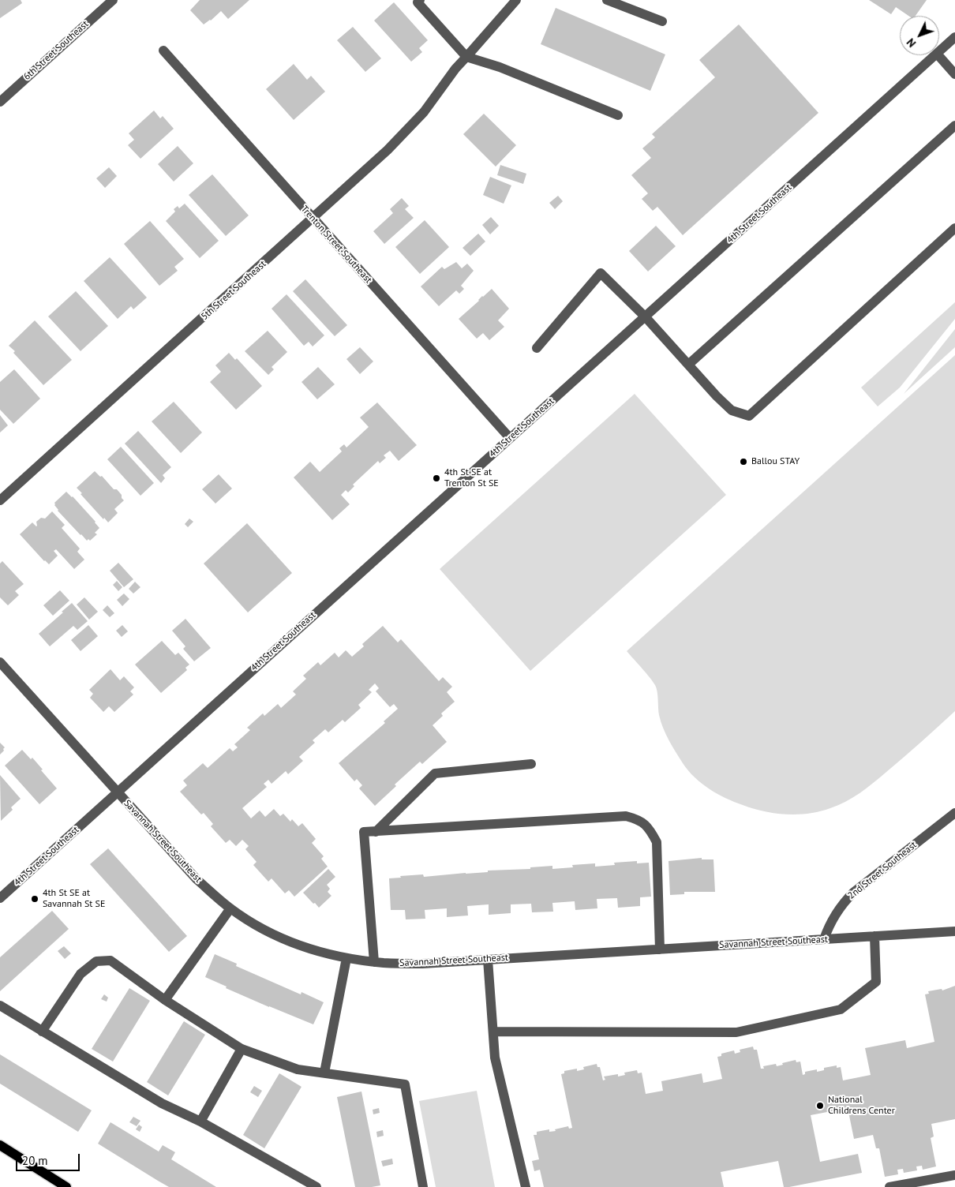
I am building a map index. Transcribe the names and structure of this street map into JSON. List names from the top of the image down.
{
  "streets": {
    "street": [
      "6th Street Southeast",
      "4th Street Southeast",
      "Trenton Street Southeast",
      "5th Street Southeast",
      "Savannah Street Southeast",
      "2nd Street Southeast"
    ]
  },
  "crossings": [
    ["4th Street Southeast", "Trenton Street Southeast"],
    ["4th Street Southeast", "Savannah Street Southeast"],
    ["Trenton Street Southeast", "5th Street Southeast"],
    ["Savannah Street Southeast", "2nd Street Southeast"]
  ],
  "places": [
    "Ballou STAY",
    "4th St SE at Trenton St SE",
    "4th St SE at Savannah St SE",
    "National Childrens Center"
  ],
  "scale_bar": "20 m",
  "north": "bottom left"
}
